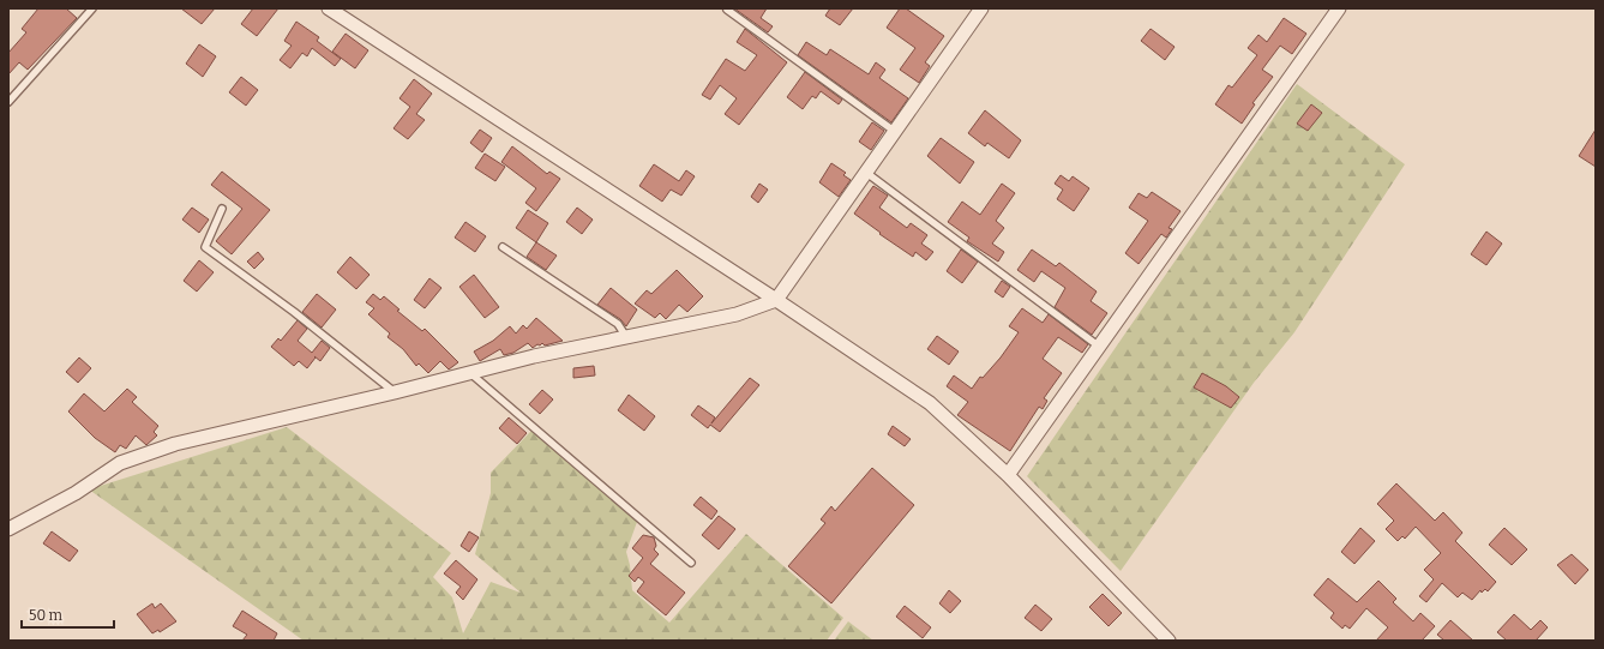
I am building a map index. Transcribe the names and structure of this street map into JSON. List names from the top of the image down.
{
  "scale_bar": "50 m"
}
